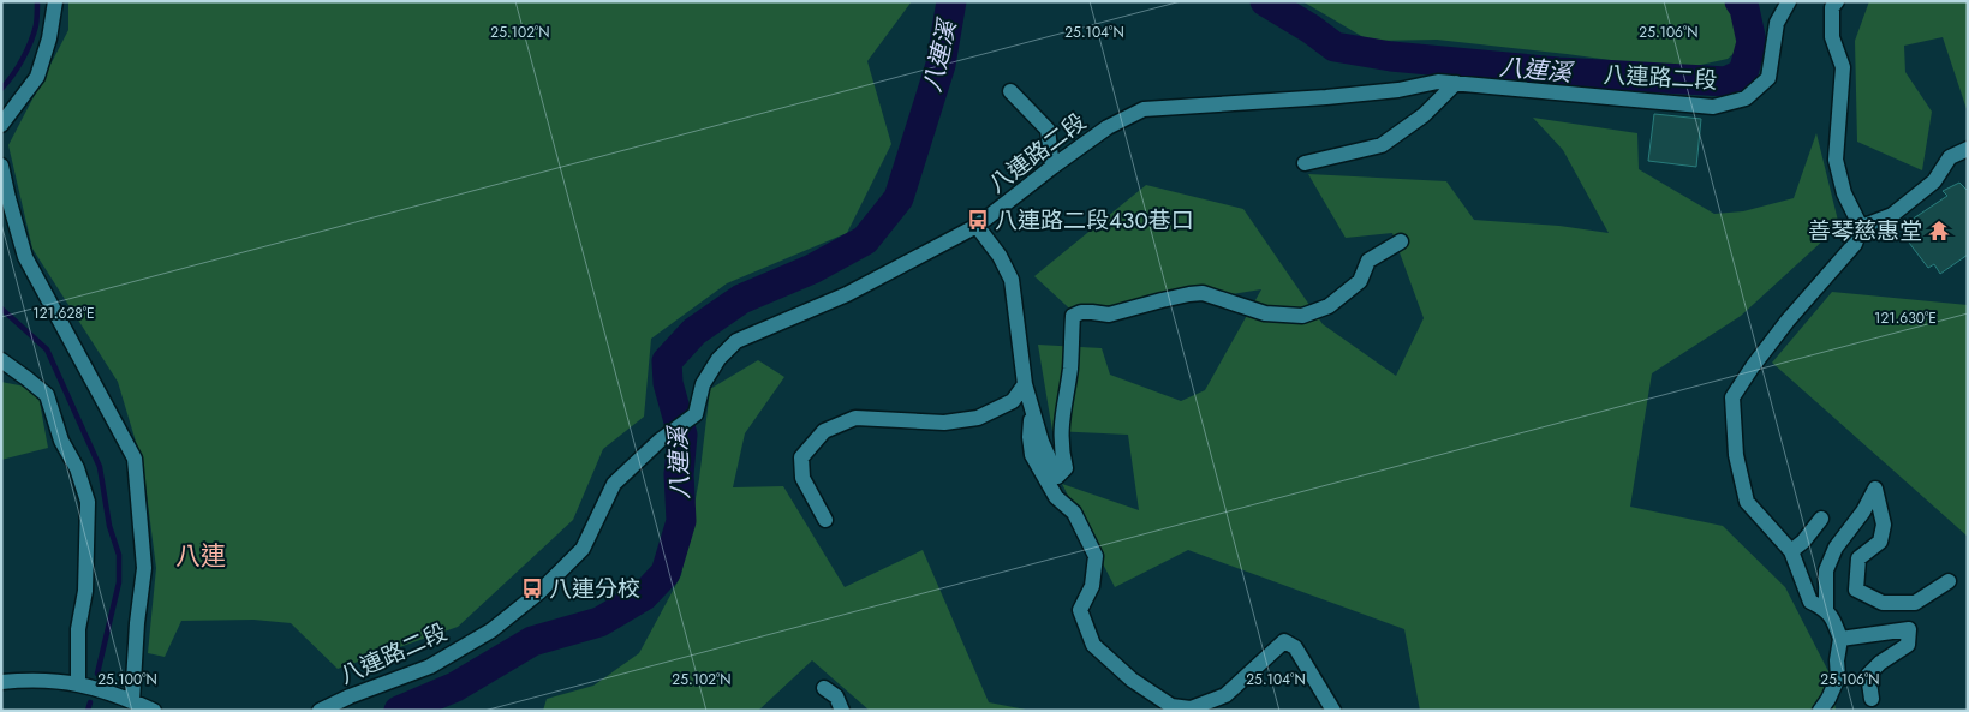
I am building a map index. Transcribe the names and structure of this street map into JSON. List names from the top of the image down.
{
  "streets": {
    "street": ["八連路二段"]
  },
  "districts": ["八連"],
  "water": ["八連溪"],
  "places": {
    "bus stop": ["八連路二段430巷口", "八連分校"],
    "temple": ["善琴慈惠堂"]
  },
  "coordinates": [
    "25.102°N",
    "25.104°N",
    "25.106°N",
    "121.628°E",
    "121.630°E",
    "25.100°N"
  ]
}
